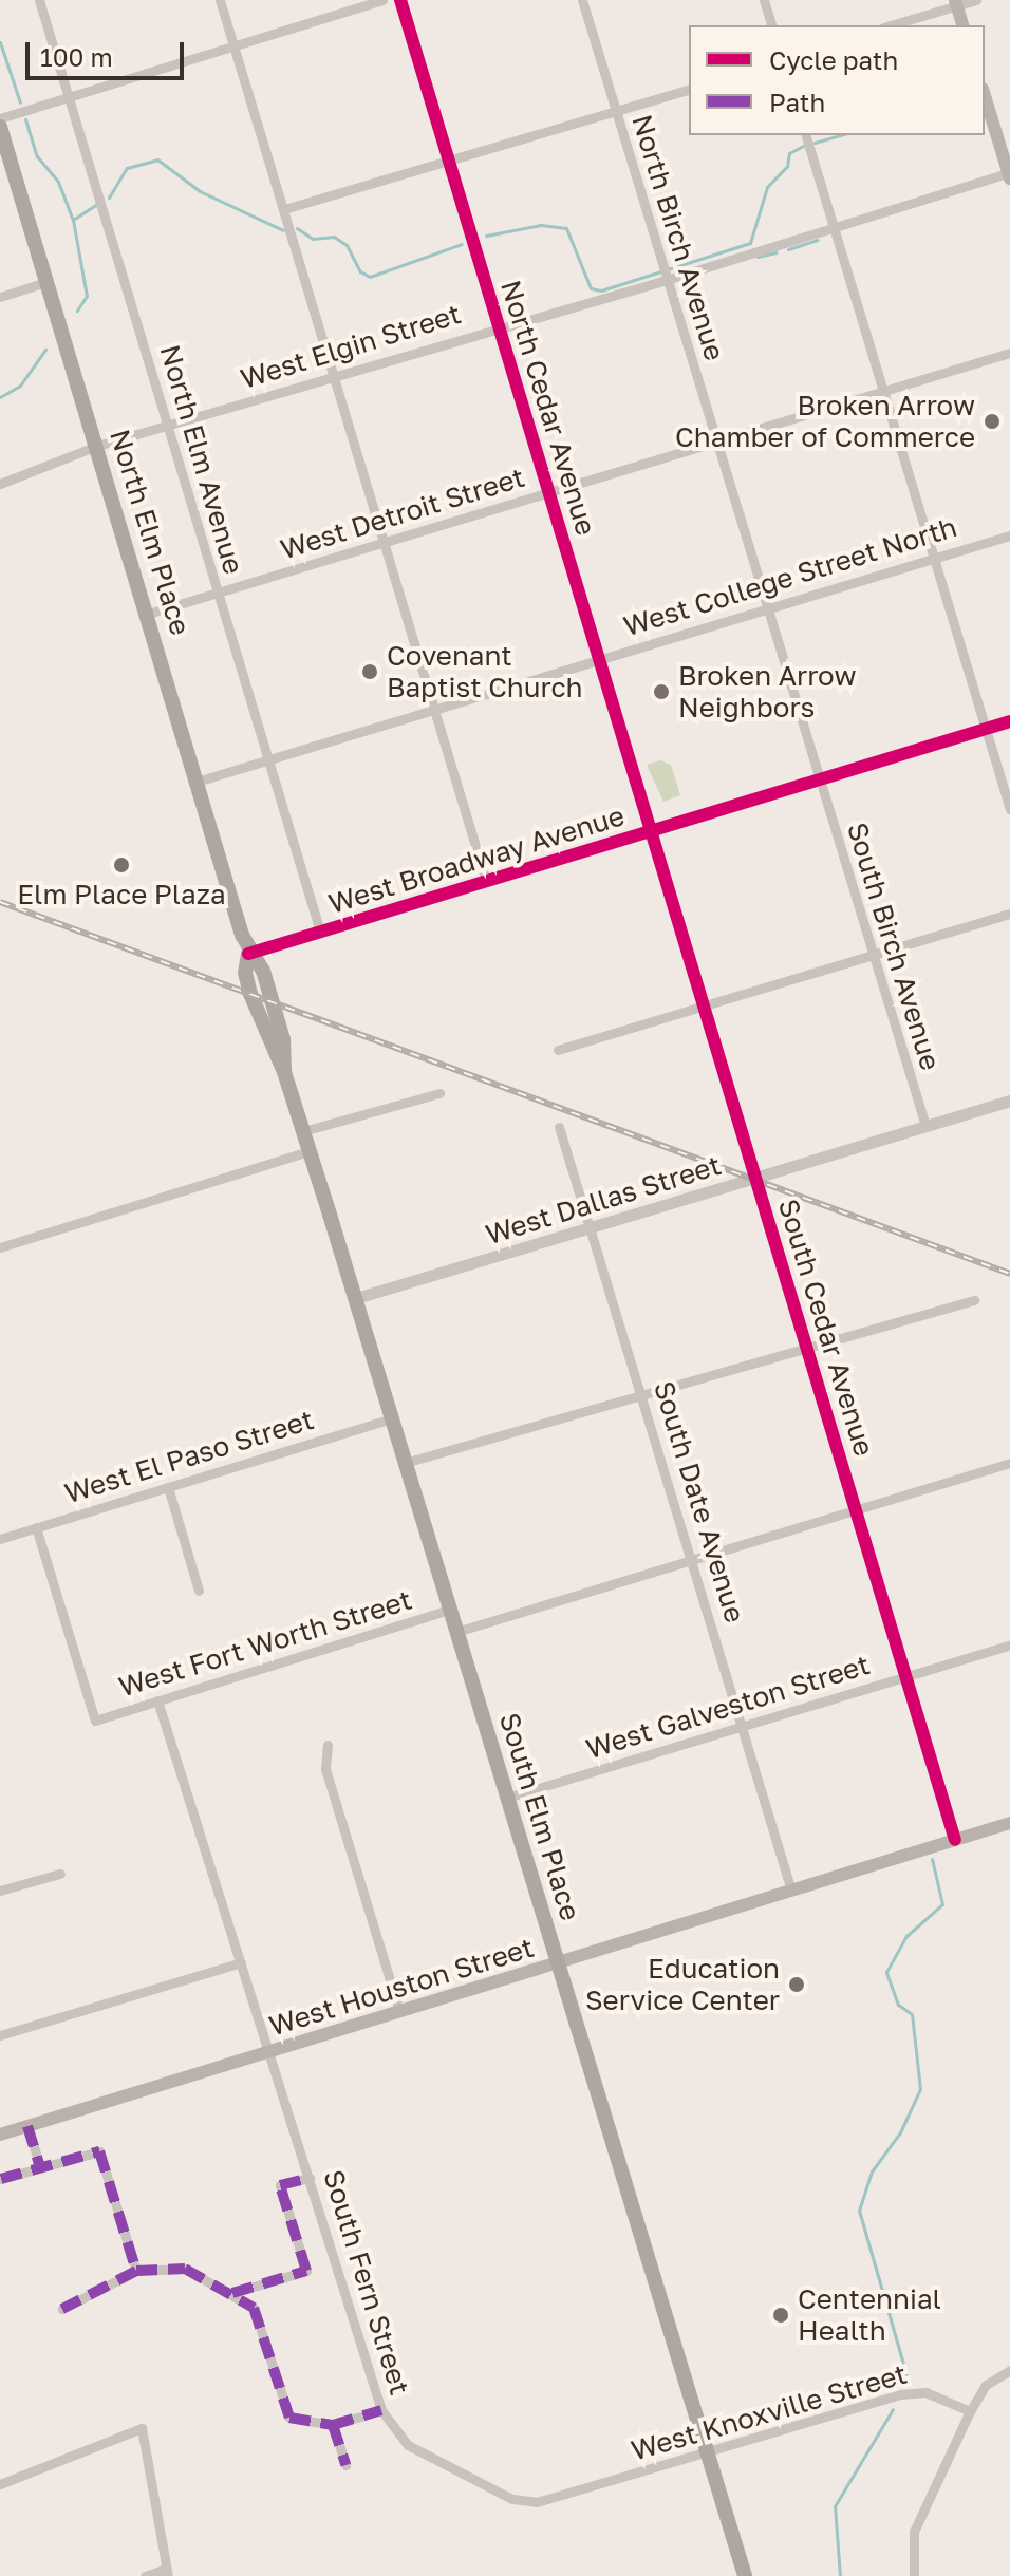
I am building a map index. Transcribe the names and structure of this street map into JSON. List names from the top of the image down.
{
  "streets": {
    "main road": ["North Elm Place", "South Elm Place", "West Houston Street"],
    "street": [
      "North Birch Avenue",
      "West Elgin Street",
      "North Cedar Avenue",
      "North Elm Avenue",
      "West Detroit Street",
      "West College Street North",
      "West Broadway Avenue",
      "South Birch Avenue",
      "West Dallas Street",
      "South Cedar Avenue",
      "West El Paso Street",
      "South Date Avenue",
      "West Fort Worth Street",
      "West Galveston Street",
      "South Fern Street",
      "West Knoxville Street"
    ]
  },
  "crossings": [
    ["North Birch Avenue", "West Elgin Street"],
    ["North Birch Avenue", "West Detroit Street"],
    ["North Birch Avenue", "West College Street North"],
    ["North Birch Avenue", "West Broadway Avenue"],
    ["North Birch Avenue", "South Birch Avenue"],
    ["West Elgin Street", "North Cedar Avenue"],
    ["West Elgin Street", "North Elm Avenue"],
    ["West Elgin Street", "North Elm Place"],
    ["North Cedar Avenue", "West Detroit Street"],
    ["North Cedar Avenue", "West College Street North"],
    ["North Cedar Avenue", "West Broadway Avenue"],
    ["North Cedar Avenue", "South Cedar Avenue"],
    ["North Elm Avenue", "West Detroit Street"],
    ["North Elm Avenue", "West College Street North"],
    ["North Elm Avenue", "West Broadway Avenue"],
    ["West Detroit Street", "North Elm Place"],
    ["North Elm Place", "West College Street North"],
    ["North Elm Place", "West Broadway Avenue"],
    ["North Elm Place", "South Elm Place"],
    ["West Broadway Avenue", "South Birch Avenue"],
    ["West Broadway Avenue", "South Cedar Avenue"],
    ["West Broadway Avenue", "South Elm Place"],
    ["South Birch Avenue", "West Dallas Street"],
    ["West Dallas Street", "South Cedar Avenue"],
    ["West Dallas Street", "South Date Avenue"],
    ["West Dallas Street", "South Elm Place"],
    ["South Cedar Avenue", "West Galveston Street"],
    ["South Cedar Avenue", "West Houston Street"],
    ["West El Paso Street", "West Fort Worth Street"],
    ["West El Paso Street", "South Elm Place"],
    ["South Date Avenue", "West Galveston Street"],
    ["South Date Avenue", "West Houston Street"],
    ["West Fort Worth Street", "South Elm Place"],
    ["West Fort Worth Street", "South Fern Street"],
    ["West Galveston Street", "South Elm Place"],
    ["South Elm Place", "West Houston Street"],
    ["South Elm Place", "West Knoxville Street"],
    ["West Houston Street", "South Fern Street"],
    ["South Fern Street", "West Knoxville Street"]
  ],
  "places": [
    "Broken Arrow Chamber of Commerce",
    "Covenant Baptist Church",
    "Broken Arrow Neighbors",
    "Elm Place Plaza",
    "Education Service Center",
    "Centennial Health"
  ],
  "legend": ["Cycle path", "Path"],
  "scale_bar": "100 m"
}
